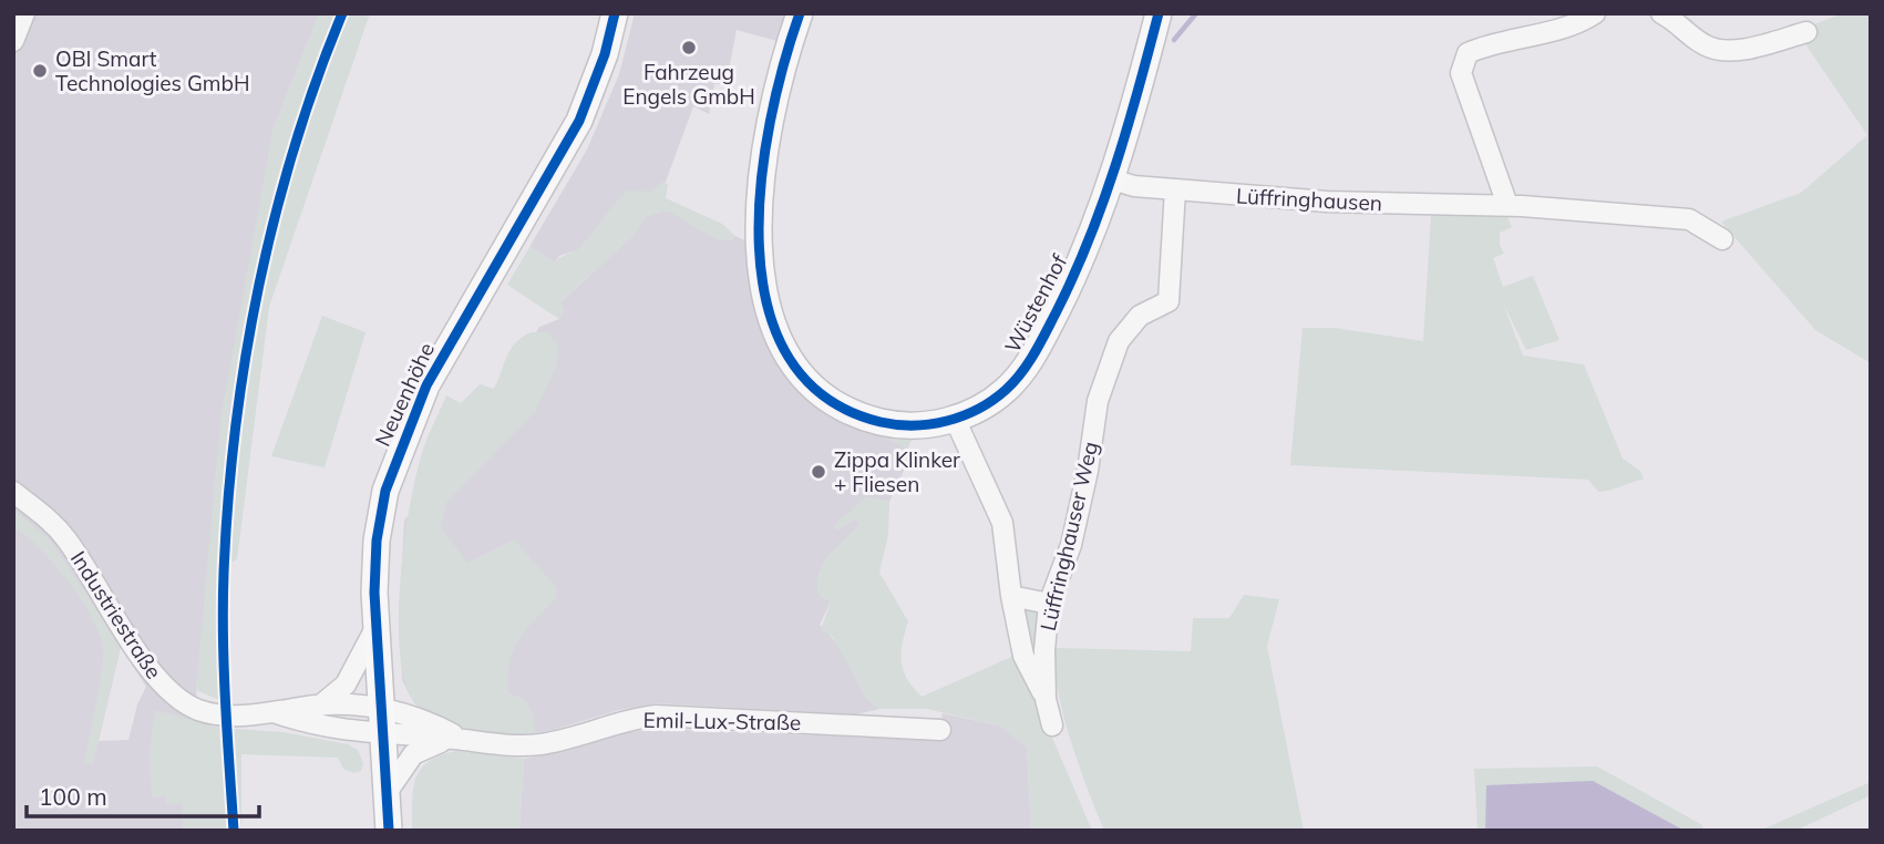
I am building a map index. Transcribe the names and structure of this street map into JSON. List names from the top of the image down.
{
  "streets": {
    "main road": ["Wüstenhof", "Neuenhöhe"],
    "street": [
      "Lüffringhausen",
      "Lüffringhauser Weg",
      "Industriestraße",
      "Emil-Lux-Straße"
    ]
  },
  "crossings": [
    ["Lüffringhausen", "Wüstenhof"],
    ["Lüffringhausen", "Lüffringhauser Weg"],
    ["Neuenhöhe", "Industriestraße"],
    ["Neuenhöhe", "Emil-Lux-Straße"],
    ["Industriestraße", "Emil-Lux-Straße"]
  ],
  "places": ["Fahrzeug Engels GmbH", "OBI Smart Technologies GmbH", "Zippa Klinker + Fliesen"],
  "scale_bar": "100 m"
}
